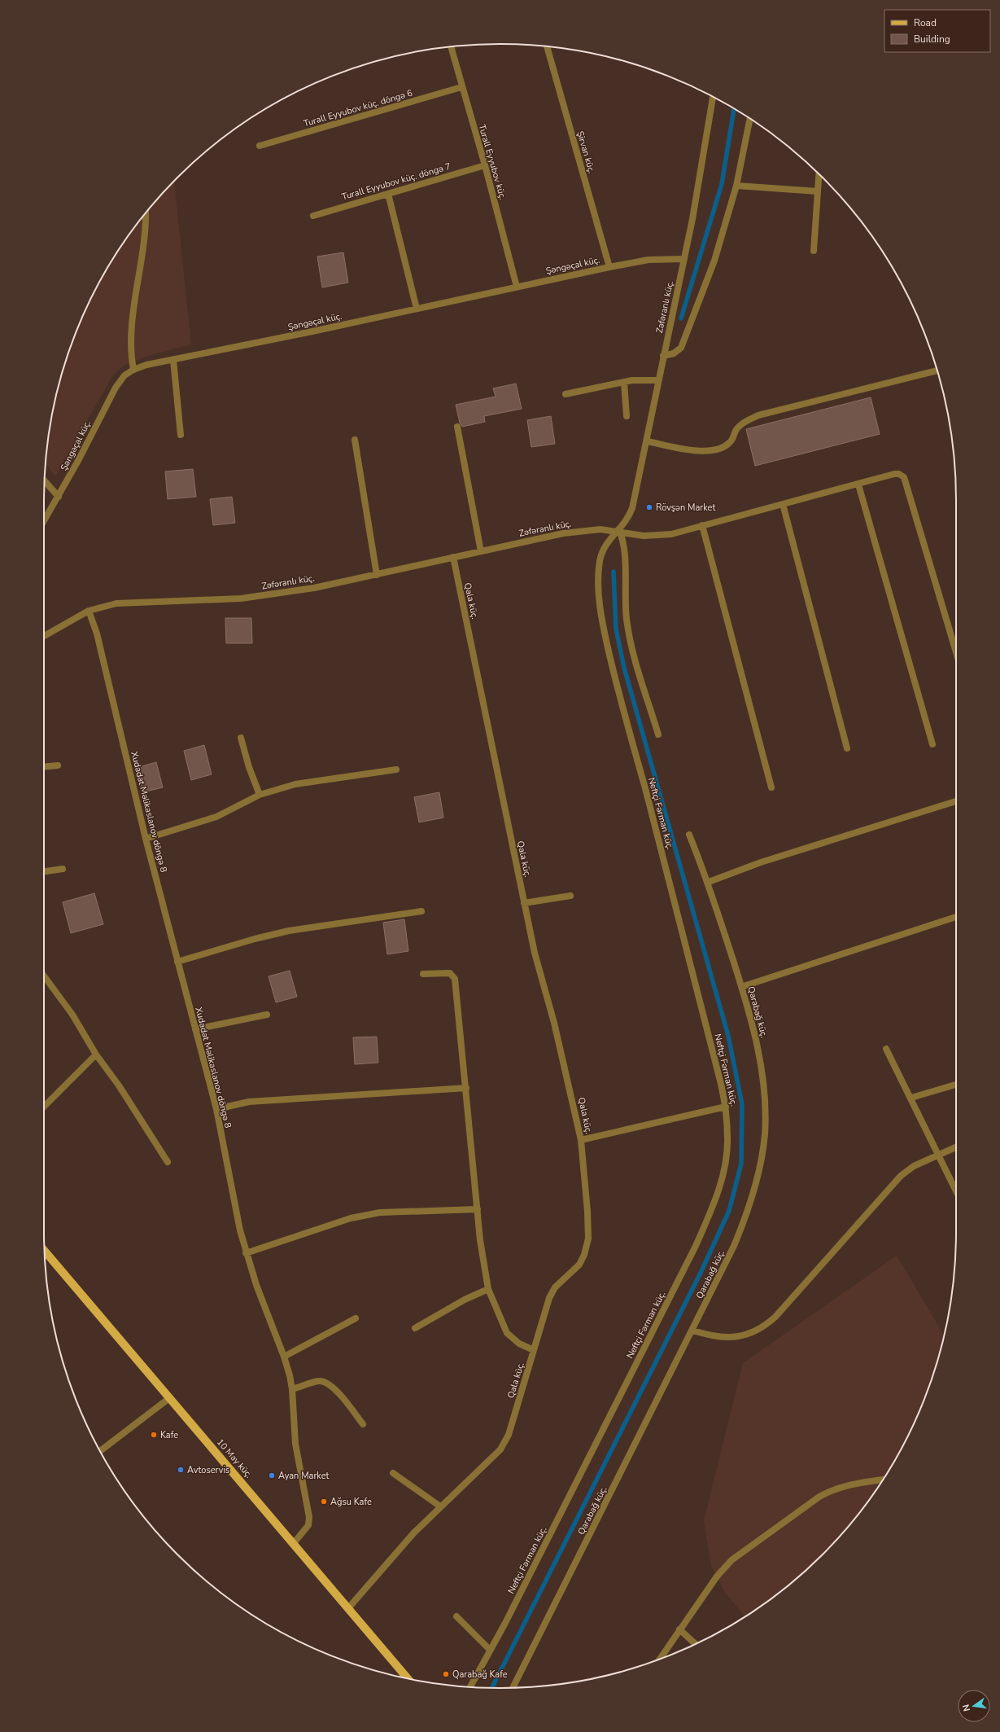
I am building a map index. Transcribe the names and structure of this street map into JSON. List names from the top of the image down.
{
  "streets": {
    "main road": ["10 May küç."],
    "street": [
      "Turall Eyyubov küç. döngə 6",
      "Şirvan küç.",
      "Turall Eyyubov küç.",
      "Turall Eyyubov küç. döngə 7",
      "Şəngəçal küç.",
      "Zəfəranlı küç.",
      "Qala küç.",
      "Xudadat Məlikaslanov döngə 8",
      "Neftçi Fərman küç.",
      "Qarabağ küç."
    ]
  },
  "crossings": [
    ["Turall Eyyubov küç. döngə 6", "Turall Eyyubov küç."],
    ["Şirvan küç.", "Şəngəçal küç."],
    ["Turall Eyyubov küç.", "Turall Eyyubov küç. döngə 7"],
    ["Turall Eyyubov küç.", "Şəngəçal küç."],
    ["Şəngəçal küç.", "Zəfəranlı küç."],
    ["Zəfəranlı küç.", "Qala küç."],
    ["Zəfəranlı küç.", "Xudadat Məlikaslanov döngə 8"],
    ["Zəfəranlı küç.", "Neftçi Fərman küç."],
    ["Qala küç.", "10 May küç."],
    ["Xudadat Məlikaslanov döngə 8", "10 May küç."]
  ],
  "places": [
    "Rövşən Market",
    "Kafe",
    "Avtoservis",
    "Ayan Market",
    "Ağsu Kafe",
    "Qarabağ Kafe"
  ],
  "legend": ["Road", "Building"],
  "north": "left"
}
